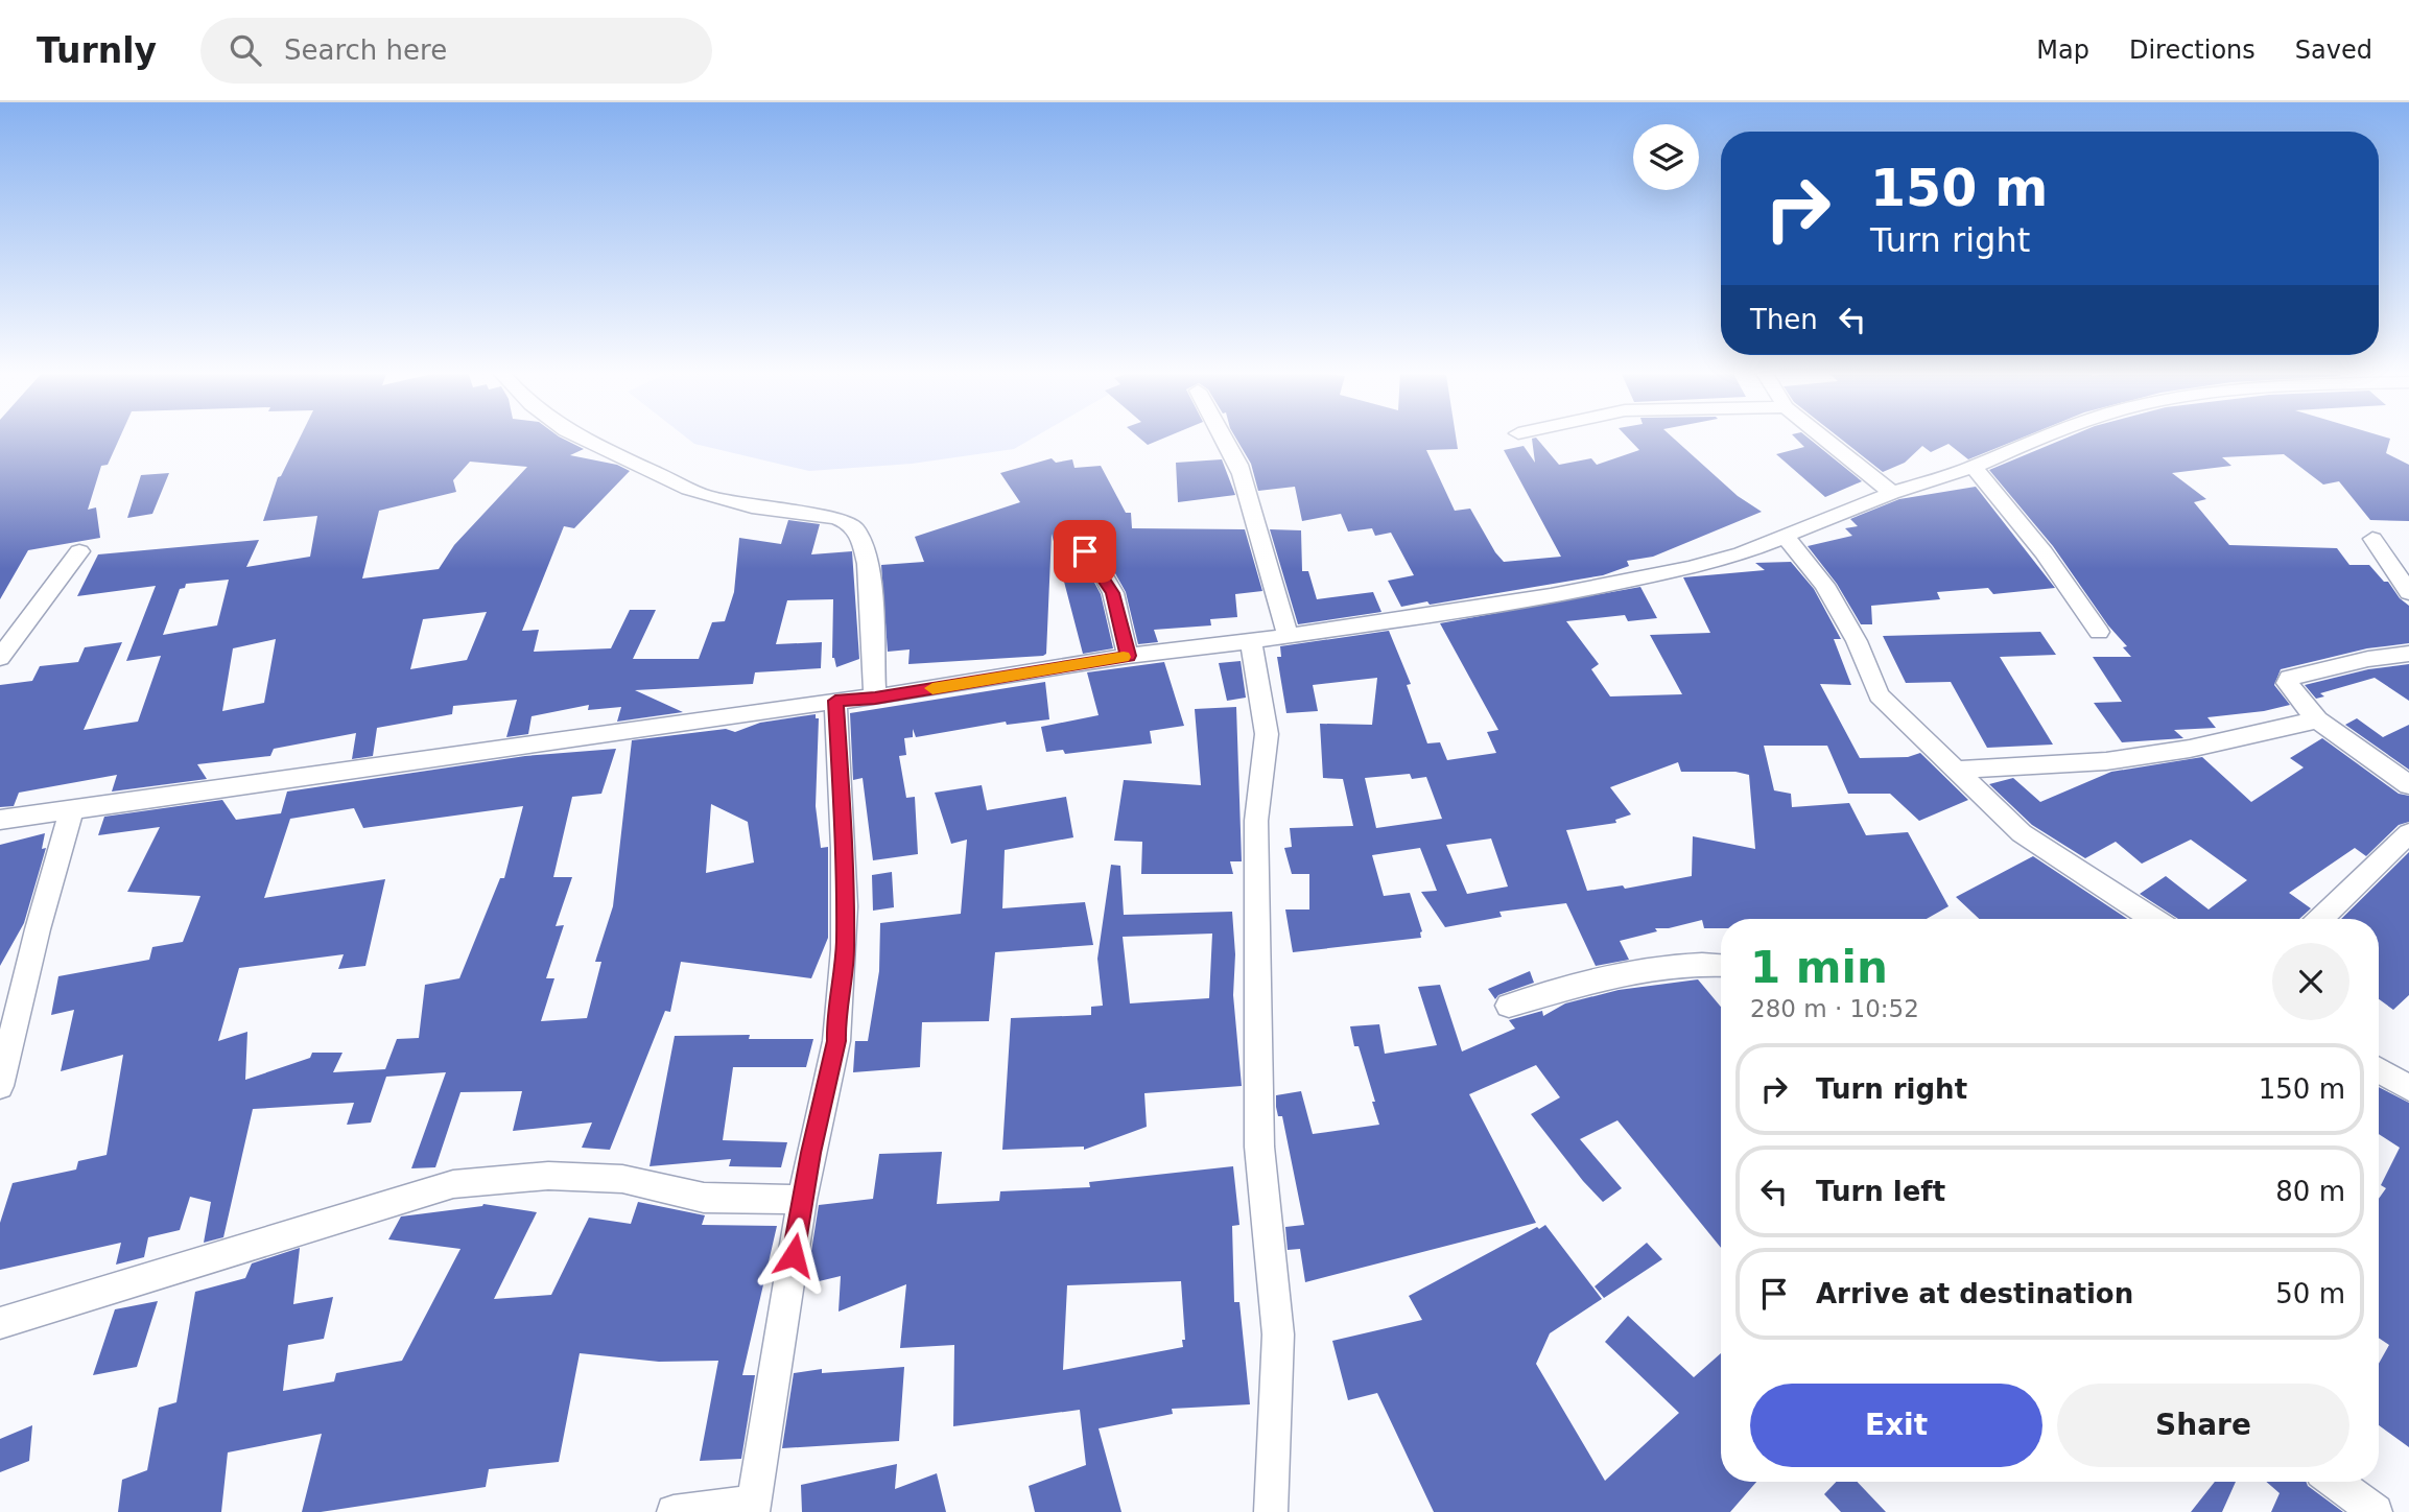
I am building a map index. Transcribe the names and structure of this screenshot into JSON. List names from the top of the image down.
{
  "page": {
    "header": "Turnly",
    "search": "Search here",
    "nav": ["Map", "Directions", "Saved"],
    "turn": ["150 m", "Turn right"],
    "then": "Then",
    "heading": ["1 min", "280 m · 10:52"],
    "list": [
      {
        "name": "Turn right",
        "value": "150 m"
      },
      {
        "name": "Turn left",
        "value": "80 m"
      },
      {
        "name": "Arrive at destination",
        "value": "50 m"
      }
    ],
    "buttons": ["Exit", "Share"]
  }
}
